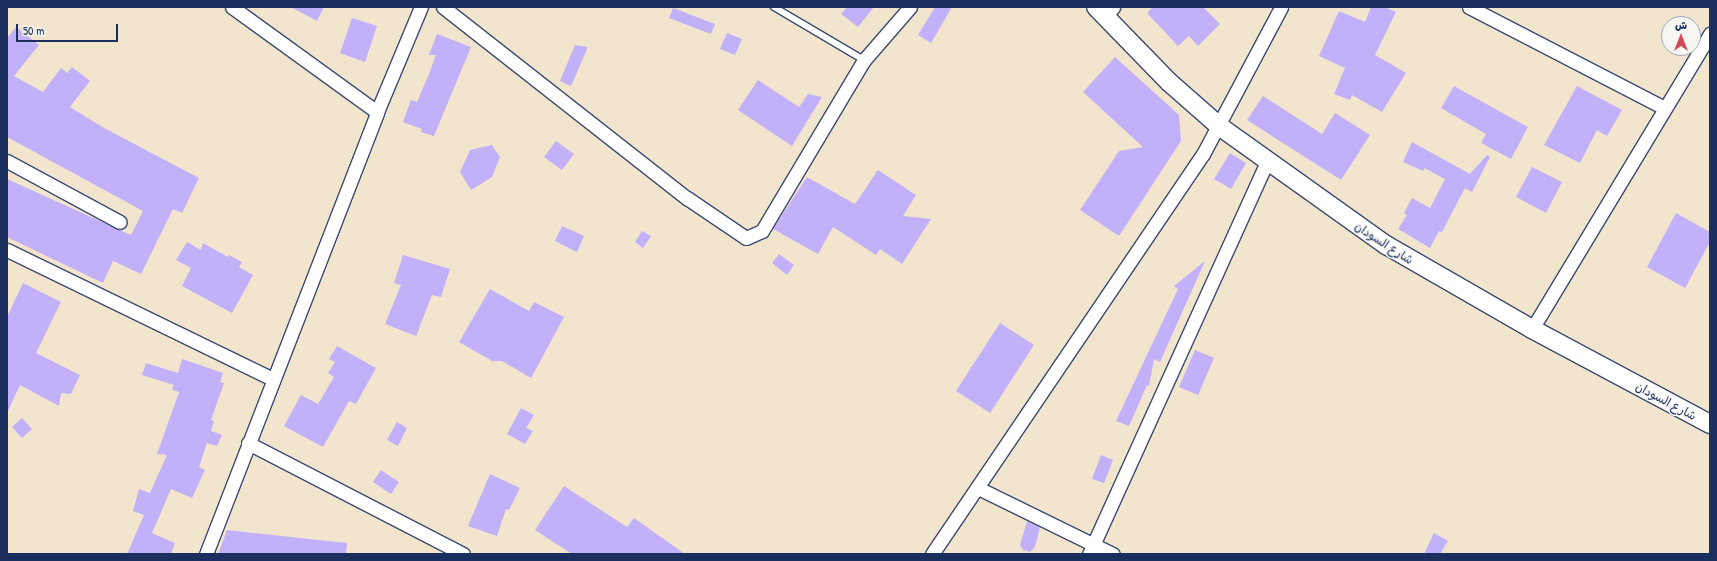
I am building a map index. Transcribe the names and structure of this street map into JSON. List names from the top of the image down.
{
  "streets": {
    "main road": ["شارع السودان"]
  },
  "scale_bar": "50 m",
  "north": "top"
}
